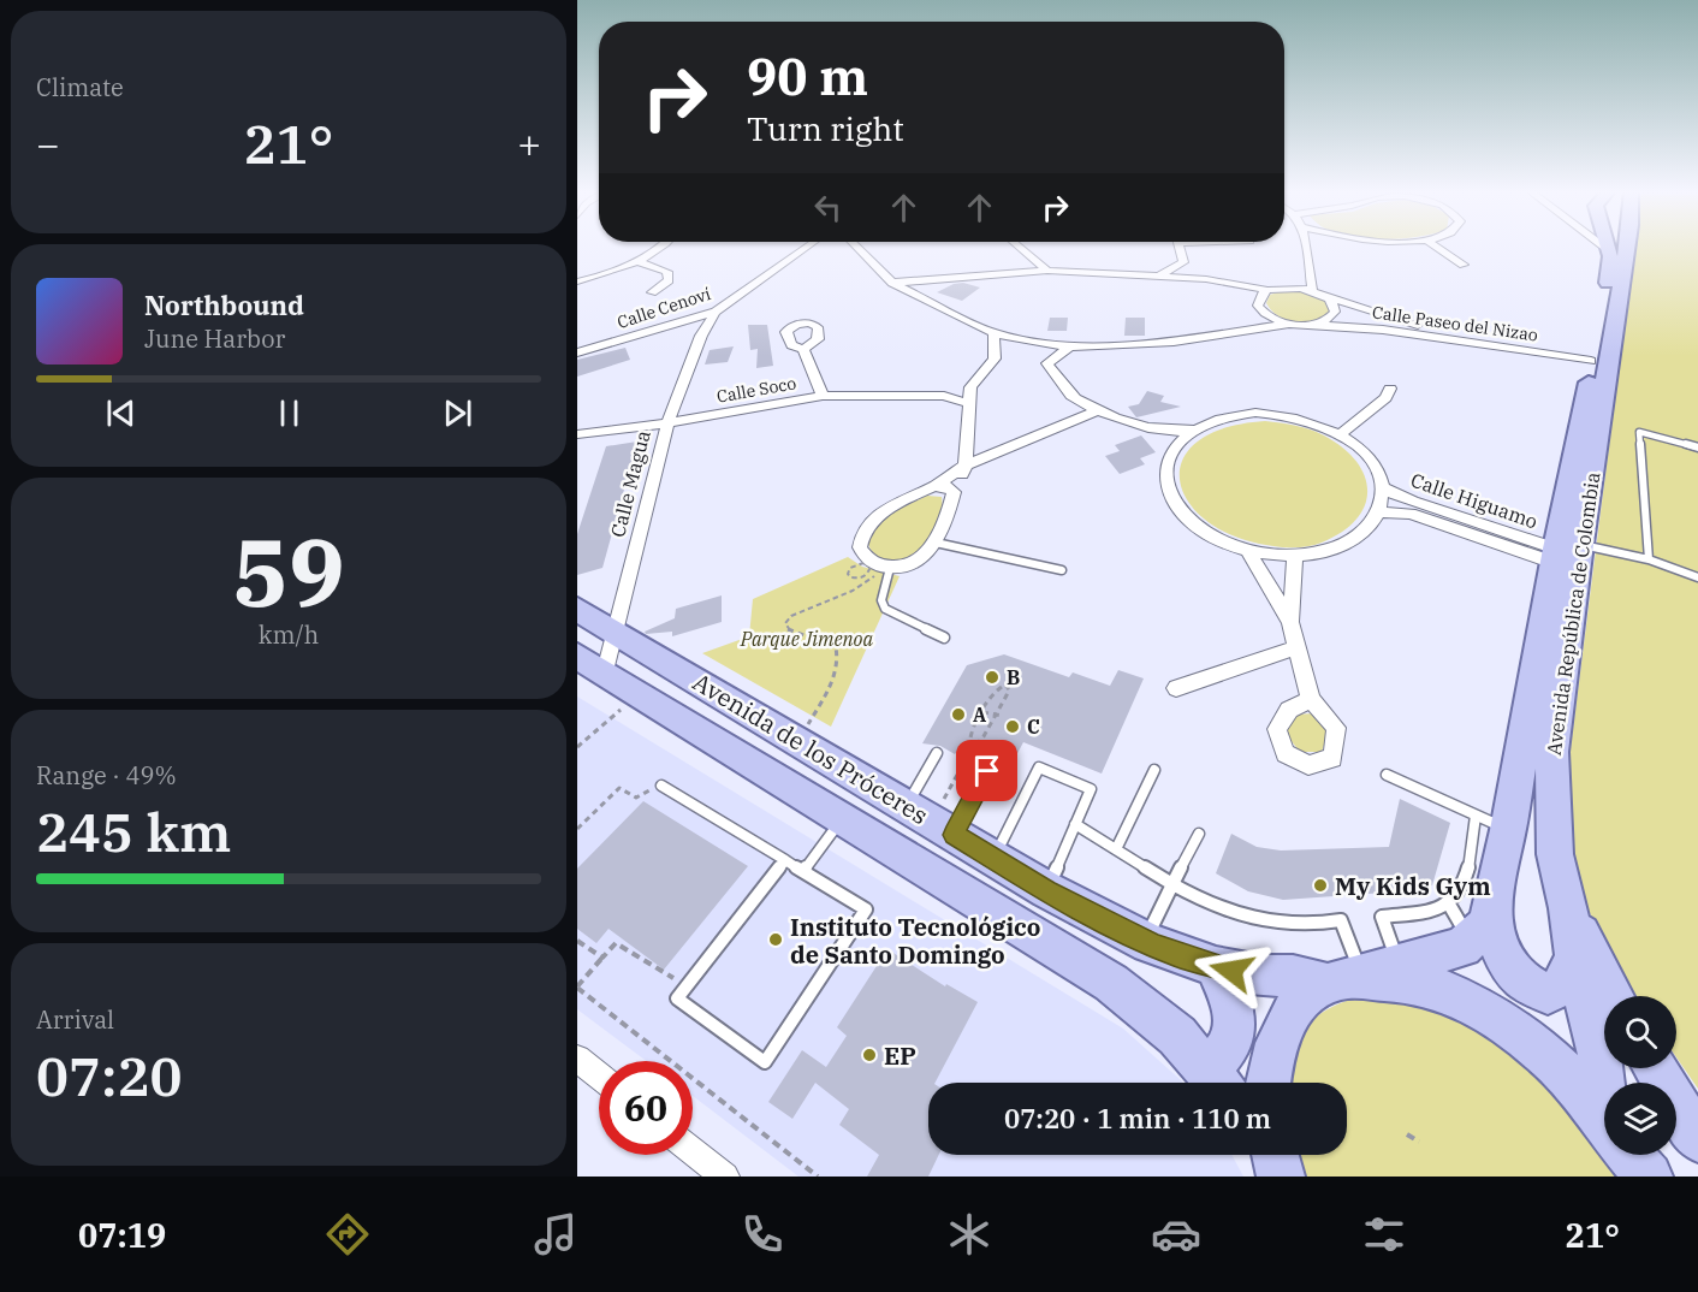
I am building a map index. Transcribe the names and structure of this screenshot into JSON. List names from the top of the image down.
{
  "streets": {
    "main road": ["Avenida República de Colombia", "Avenida de los Próceres"],
    "street": [
      "Calle Cenoví",
      "Calle Paseo del Nizao",
      "Calle Soco",
      "Calle Magua",
      "Calle Higuamo"
    ]
  },
  "crossings": [
    ["Calle Cenoví", "Calle Magua"],
    ["Calle Paseo del Nizao", "Avenida República de Colombia"],
    ["Calle Soco", "Calle Magua"],
    ["Calle Magua", "Avenida de los Próceres"],
    ["Calle Higuamo", "Avenida República de Colombia"]
  ],
  "parks": ["Parque Jimenoa"],
  "places": [
    "B",
    "A",
    "C",
    "My Kids Gym",
    "Instituto Tecnológico de Santo Domingo",
    "EP"
  ],
  "page": {
    "tile": [
      "Climate",
      ["59", "km/h"],
      ["Range · 49%", "245 km"],
      ["Arrival", "07:20"]
    ],
    "turn": ["90 m", "Turn right"],
    "heat": ["−", "21°", "+"],
    "song": ["Northbound", "June Harbor"],
    "limit": "60",
    "trip": "07:20 · 1 min · 110 m",
    "tabs": ["07:19", "21°"]
  }
}
